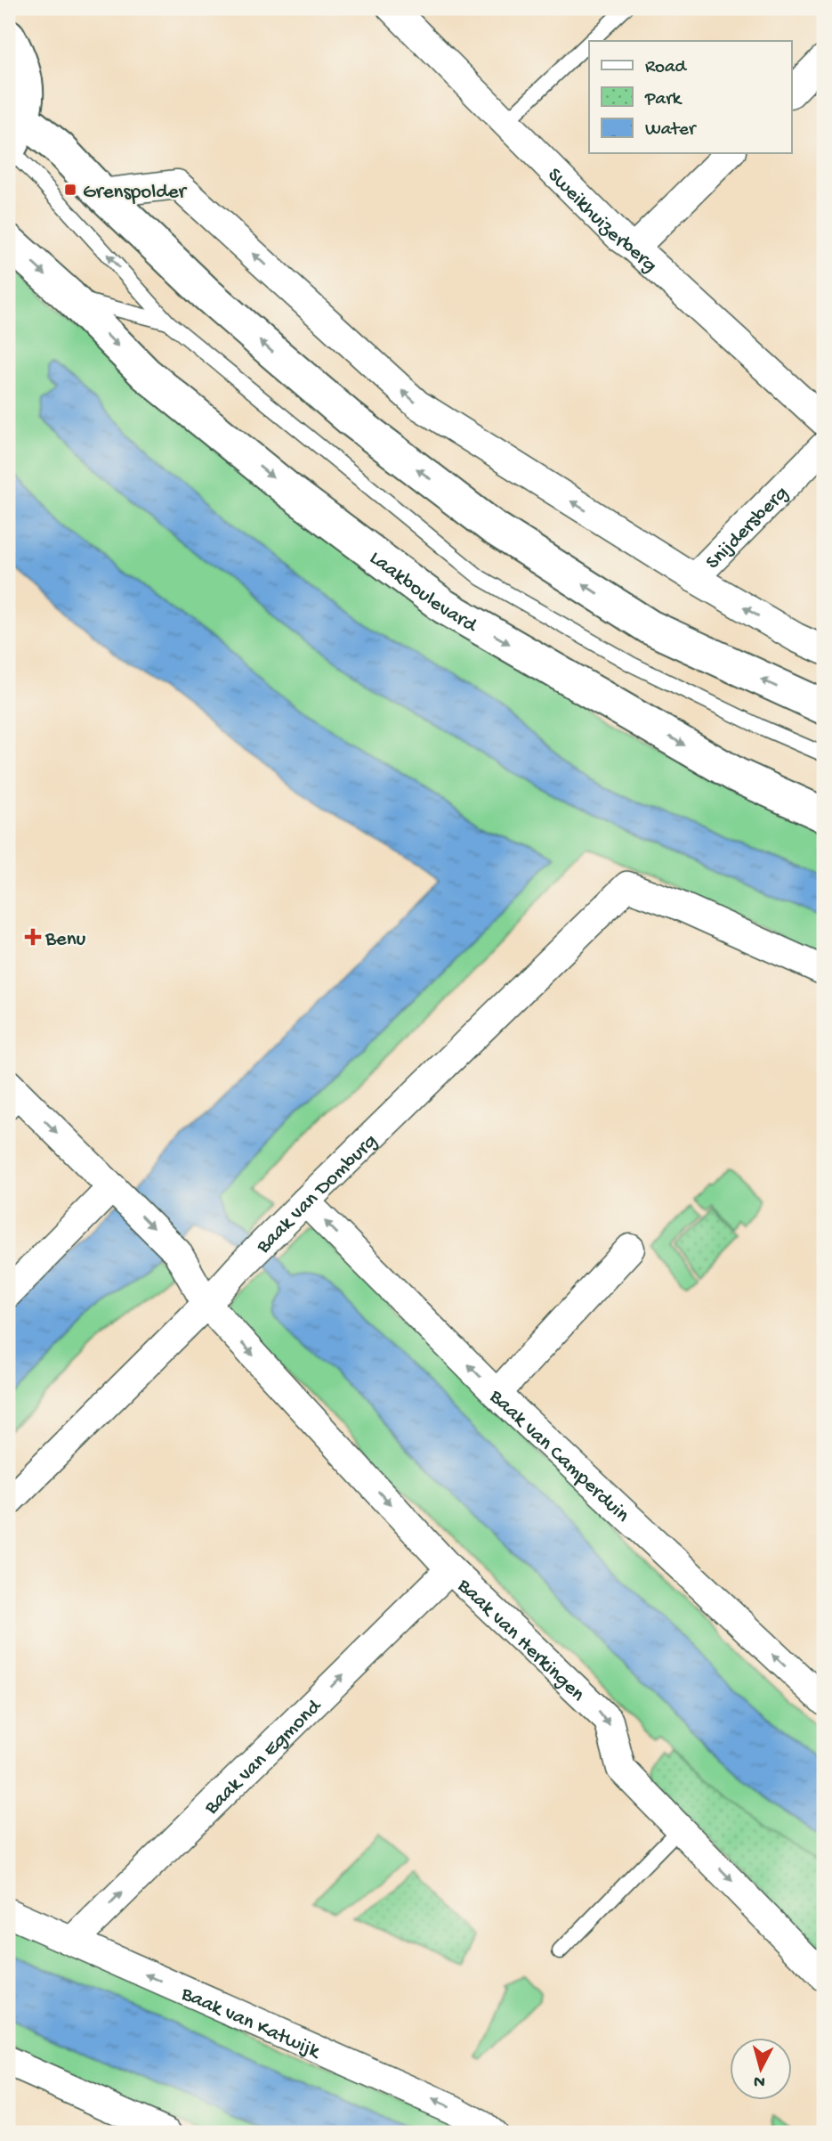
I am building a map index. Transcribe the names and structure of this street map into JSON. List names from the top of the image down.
{
  "streets": {
    "main road": ["Laakboulevard"],
    "street": [
      "Sweikhuizerberg",
      "Snijdersberg",
      "Baak van Domburg",
      "Baak van Camperduin",
      "Baak van Herkingen",
      "Baak van Egmond",
      "Baak van Katwijk"
    ]
  },
  "crossings": [
    ["Baak van Domburg", "Baak van Camperduin"],
    ["Baak van Domburg", "Baak van Herkingen"],
    ["Baak van Herkingen", "Baak van Egmond"],
    ["Baak van Egmond", "Baak van Katwijk"]
  ],
  "one_way": ["Baak van Camperduin", "Baak van Herkingen", "Baak van Egmond"],
  "places": {
    "transit": ["Grenspolder"],
    "health": ["Benu"]
  },
  "legend": ["Road", "Park", "Water"],
  "north": "bottom"
}
